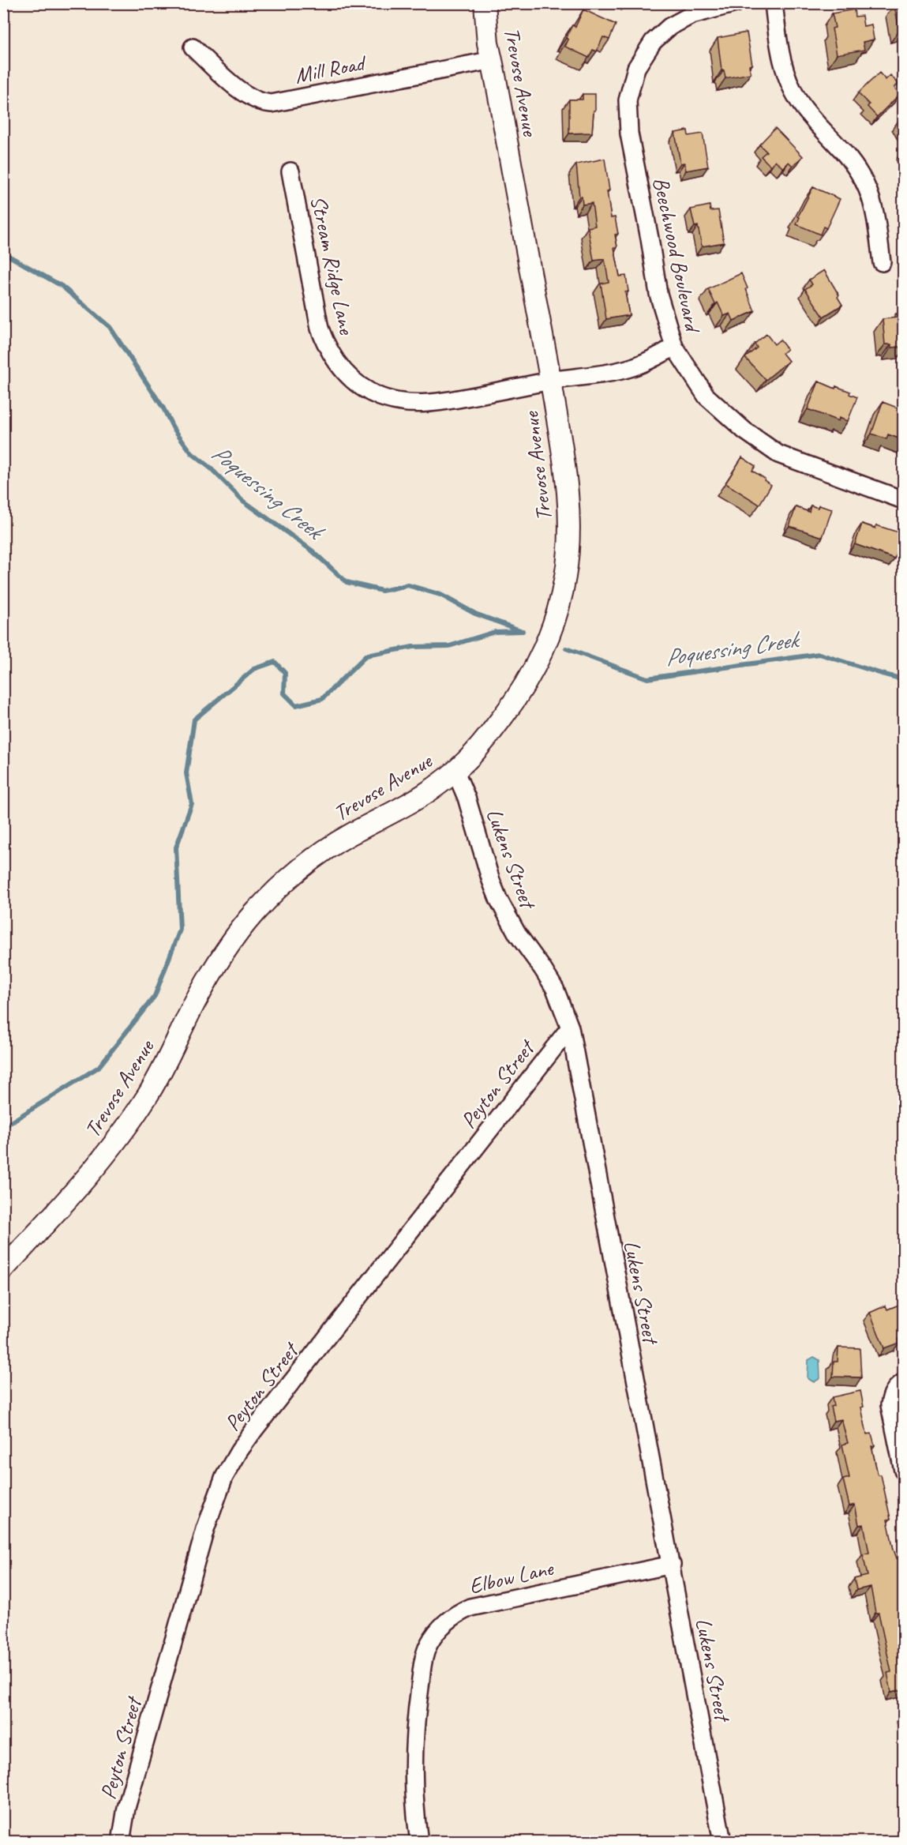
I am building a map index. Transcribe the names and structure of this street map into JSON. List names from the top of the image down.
{
  "streets": {
    "street": [
      "Mill Road",
      "Trevose Avenue",
      "Beechwood Boulevard",
      "Stream Ridge Lane",
      "Lukens Street",
      "Peyton Street",
      "Elbow Lane"
    ]
  },
  "crossings": [
    ["Mill Road", "Trevose Avenue"],
    ["Trevose Avenue", "Stream Ridge Lane"],
    ["Trevose Avenue", "Lukens Street"],
    ["Beechwood Boulevard", "Stream Ridge Lane"],
    ["Lukens Street", "Peyton Street"],
    ["Lukens Street", "Elbow Lane"]
  ],
  "water": ["Poquessing Creek"]
}
